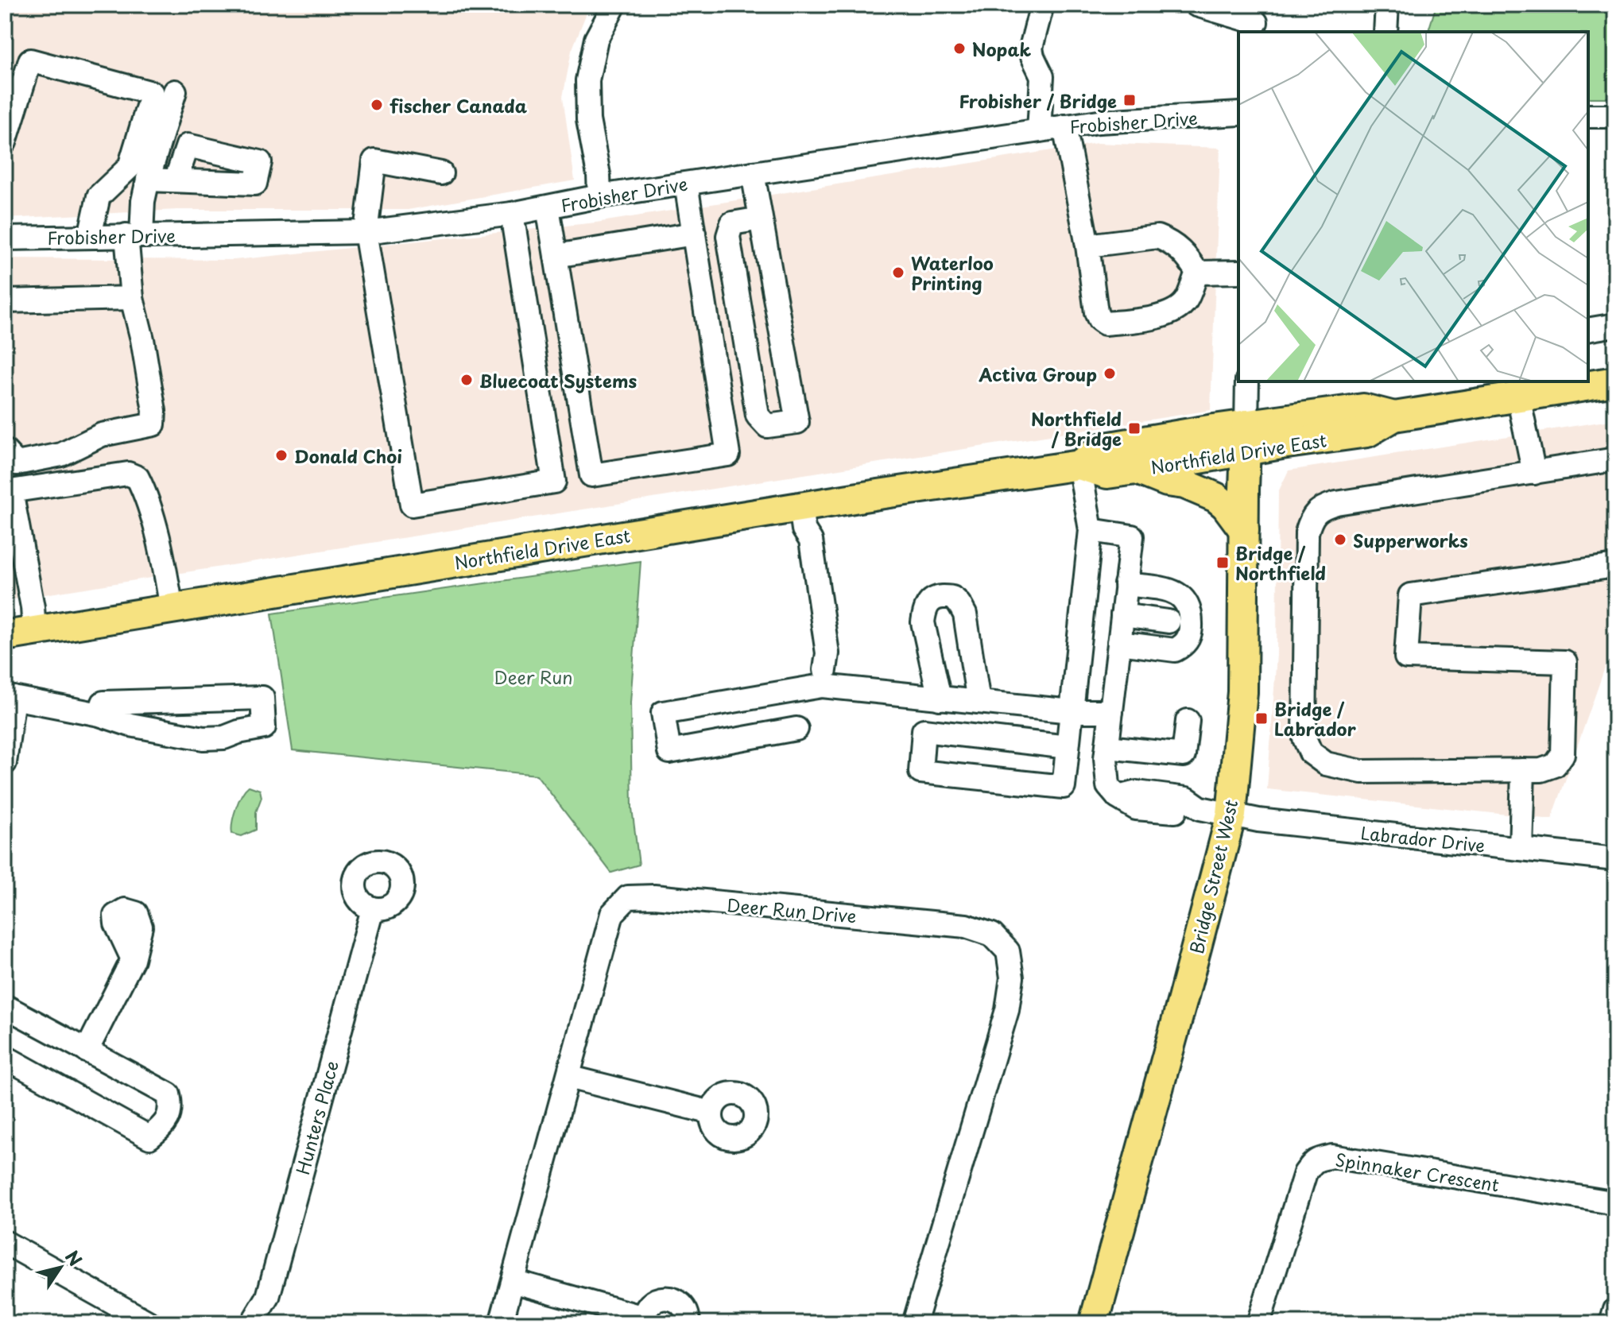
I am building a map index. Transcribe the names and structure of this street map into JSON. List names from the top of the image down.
{
  "streets": {
    "main road": ["Northfield Drive East", "Bridge Street West"],
    "street": [
      "Frobisher Drive",
      "Labrador Drive",
      "Deer Run Drive",
      "Hunters Place",
      "Spinnaker Crescent"
    ]
  },
  "crossings": [
    ["Northfield Drive East", "Bridge Street West"],
    ["Labrador Drive", "Bridge Street West"]
  ],
  "parks": ["Deer Run"],
  "places": {
    "other": [
      "Nopak",
      "fischer Canada",
      "Waterloo Printing",
      "Activa Group",
      "Bluecoat Systems",
      "Donald Choi",
      "Supperworks"
    ],
    "transit": [
      "Frobisher / Bridge",
      "Northfield / Bridge",
      "Bridge / Northfield",
      "Bridge / Labrador"
    ]
  },
  "north": "top right"
}
